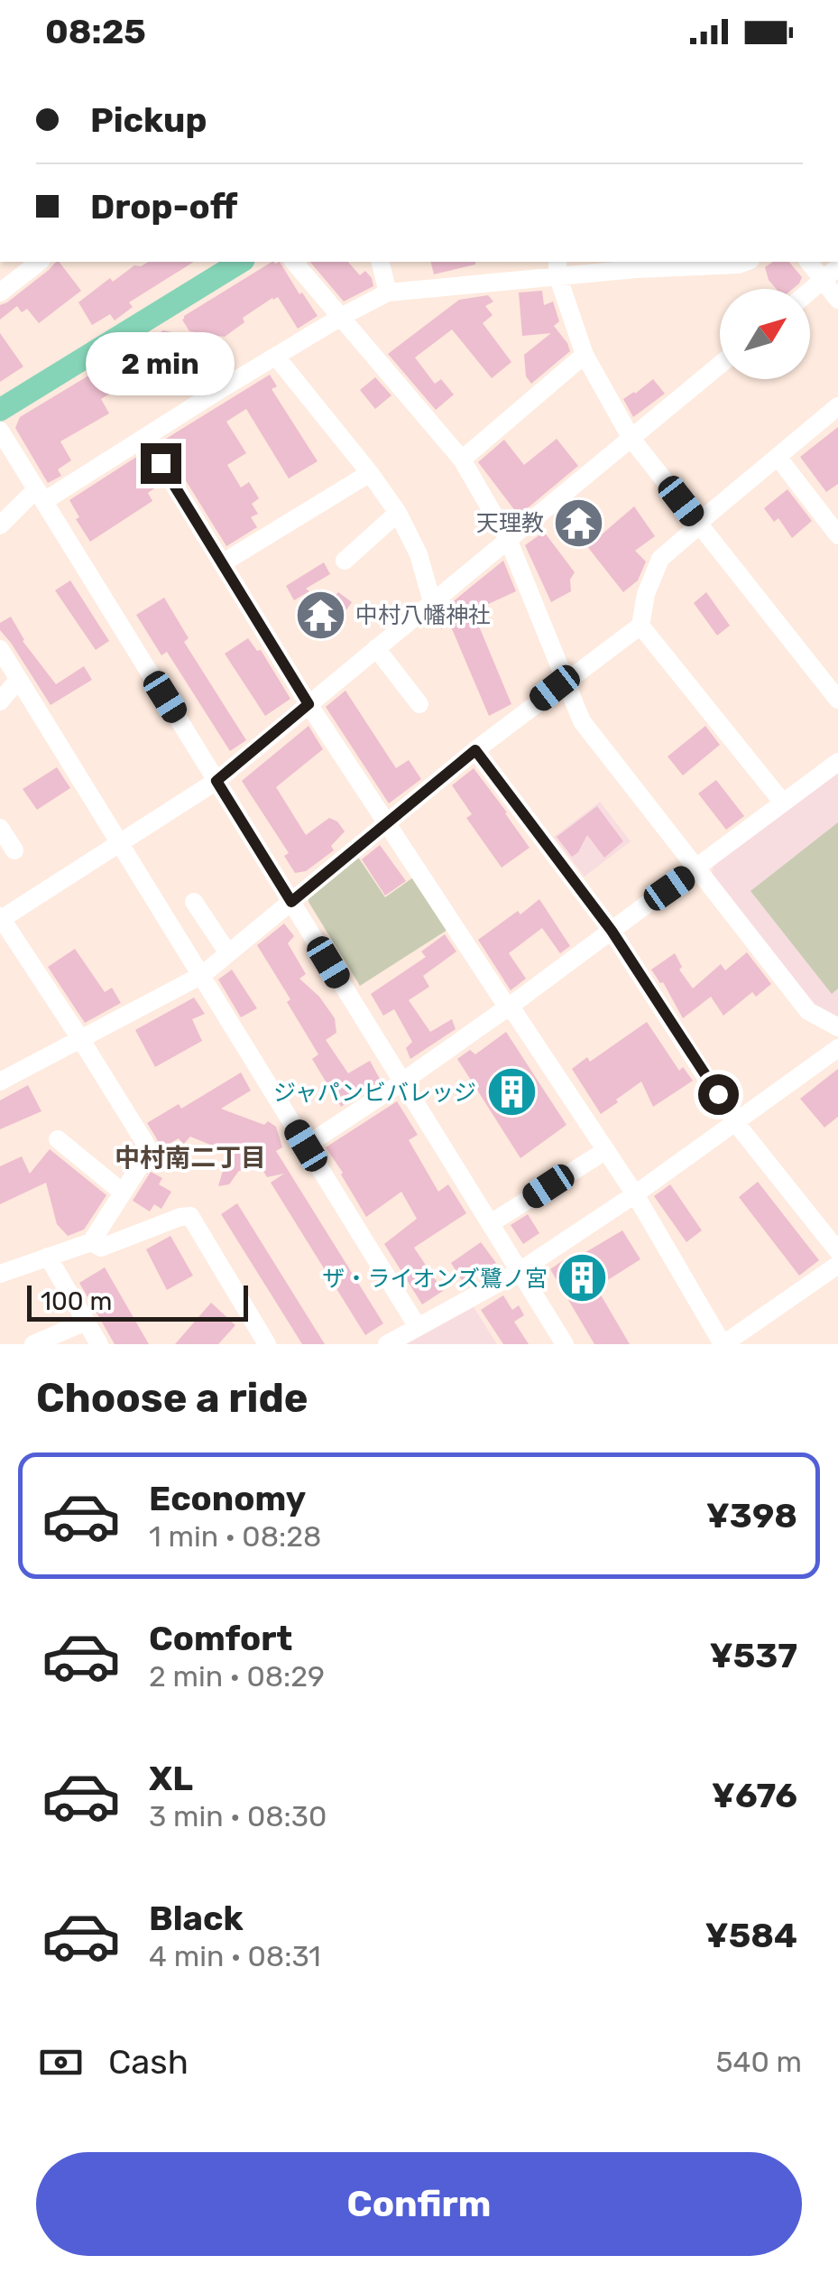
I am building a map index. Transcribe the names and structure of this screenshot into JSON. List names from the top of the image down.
{
  "districts": ["中村南二丁目"],
  "places": {
    "temple": ["天理教", "中村八幡神社"],
    "building": ["ジャパンビバレッジ", "ザ・ライオンズ鷺ノ宮"]
  },
  "scale_bar": "100 m",
  "north": "top right",
  "page": {
    "status": "08:25",
    "banner": ["Pickup", "Drop-off"],
    "bubble": "2 min",
    "scale": "100 m",
    "heading": "Choose a ride",
    "list": [
      {
        "name": "Economy",
        "note": "1 min · 08:28",
        "value": "¥398"
      },
      {
        "name": "Comfort",
        "note": "2 min · 08:29",
        "value": "¥537"
      },
      {
        "name": "XL",
        "note": "3 min · 08:30",
        "value": "¥676"
      },
      {
        "name": "Black",
        "note": "4 min · 08:31",
        "value": "¥584"
      }
    ],
    "pay": ["Cash", "540 m"],
    "buttons": "Confirm"
  }
}
